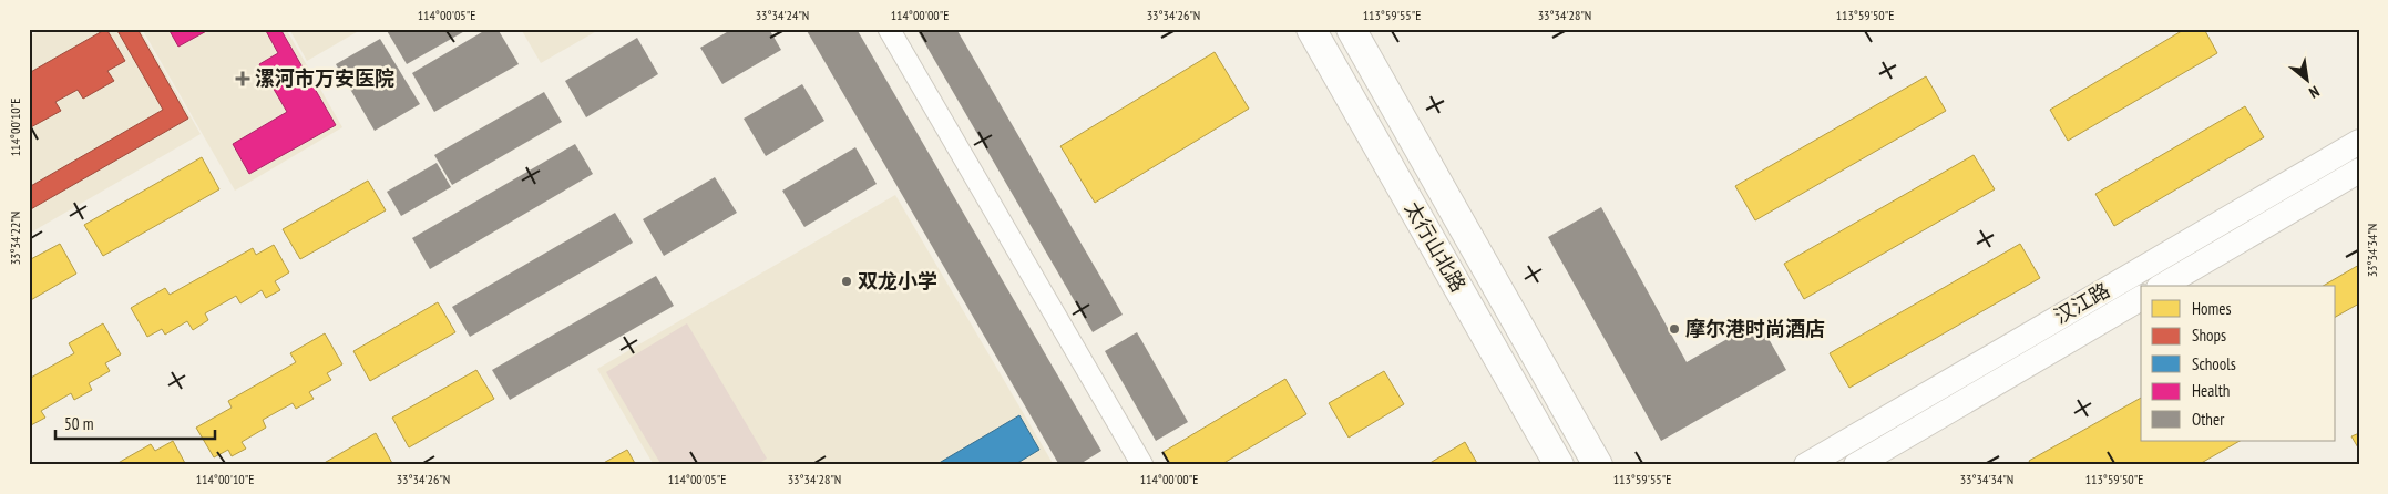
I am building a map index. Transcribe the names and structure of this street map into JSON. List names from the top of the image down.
{
  "streets": {
    "main road": ["太行山北路"],
    "street": ["汉江路"]
  },
  "places": {
    "health": ["漯河市万安医院"],
    "other": ["双龙小学", "摩尔港时尚酒店"]
  },
  "legend": [
    "Homes",
    "Shops",
    "Schools",
    "Health",
    "Other"
  ],
  "scale_bar": "50 m",
  "north": "bottom right",
  "coordinates": [
    "114°00'05\"E",
    "33°34'24\"N",
    "114°00'00\"E",
    "33°34'26\"N",
    "113°59'55\"E",
    "33°34'28\"N",
    "113°59'50\"E",
    "114°00'10\"E",
    "33°34'22\"N",
    "33°34'34\"N"
  ]
}
